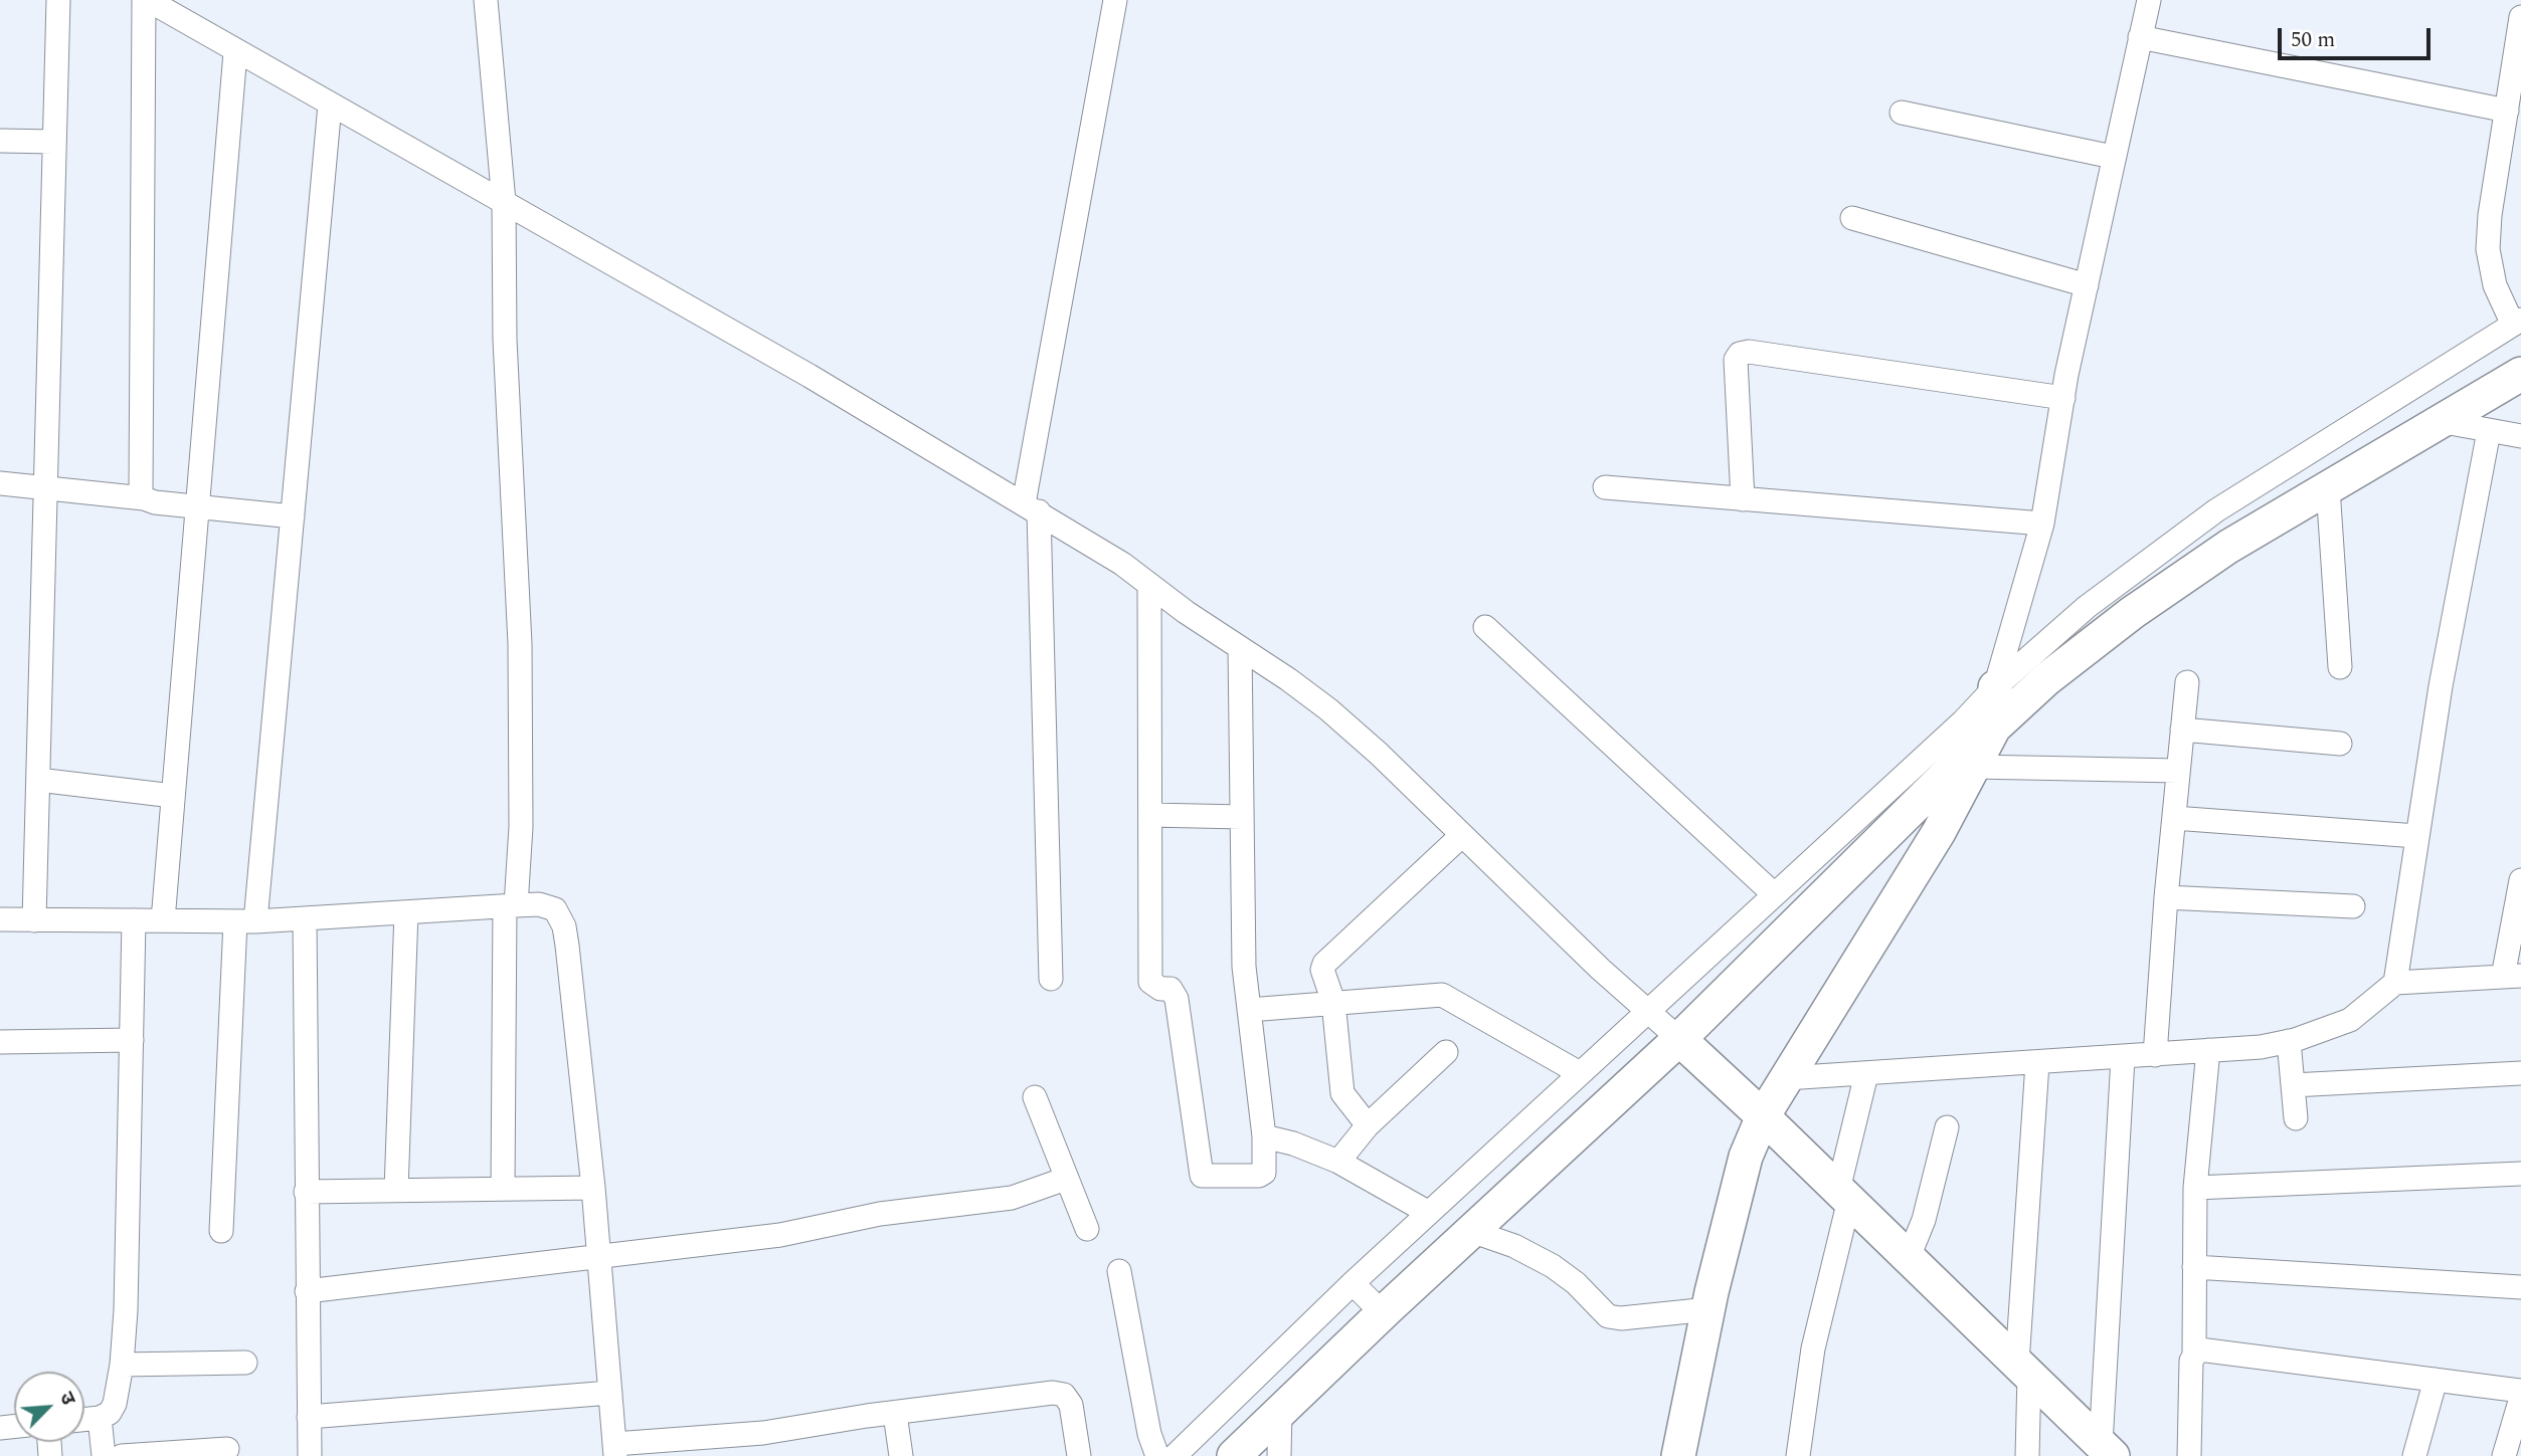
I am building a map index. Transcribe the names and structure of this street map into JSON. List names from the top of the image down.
{
  "scale_bar": "50 m",
  "north": "top right"
}
